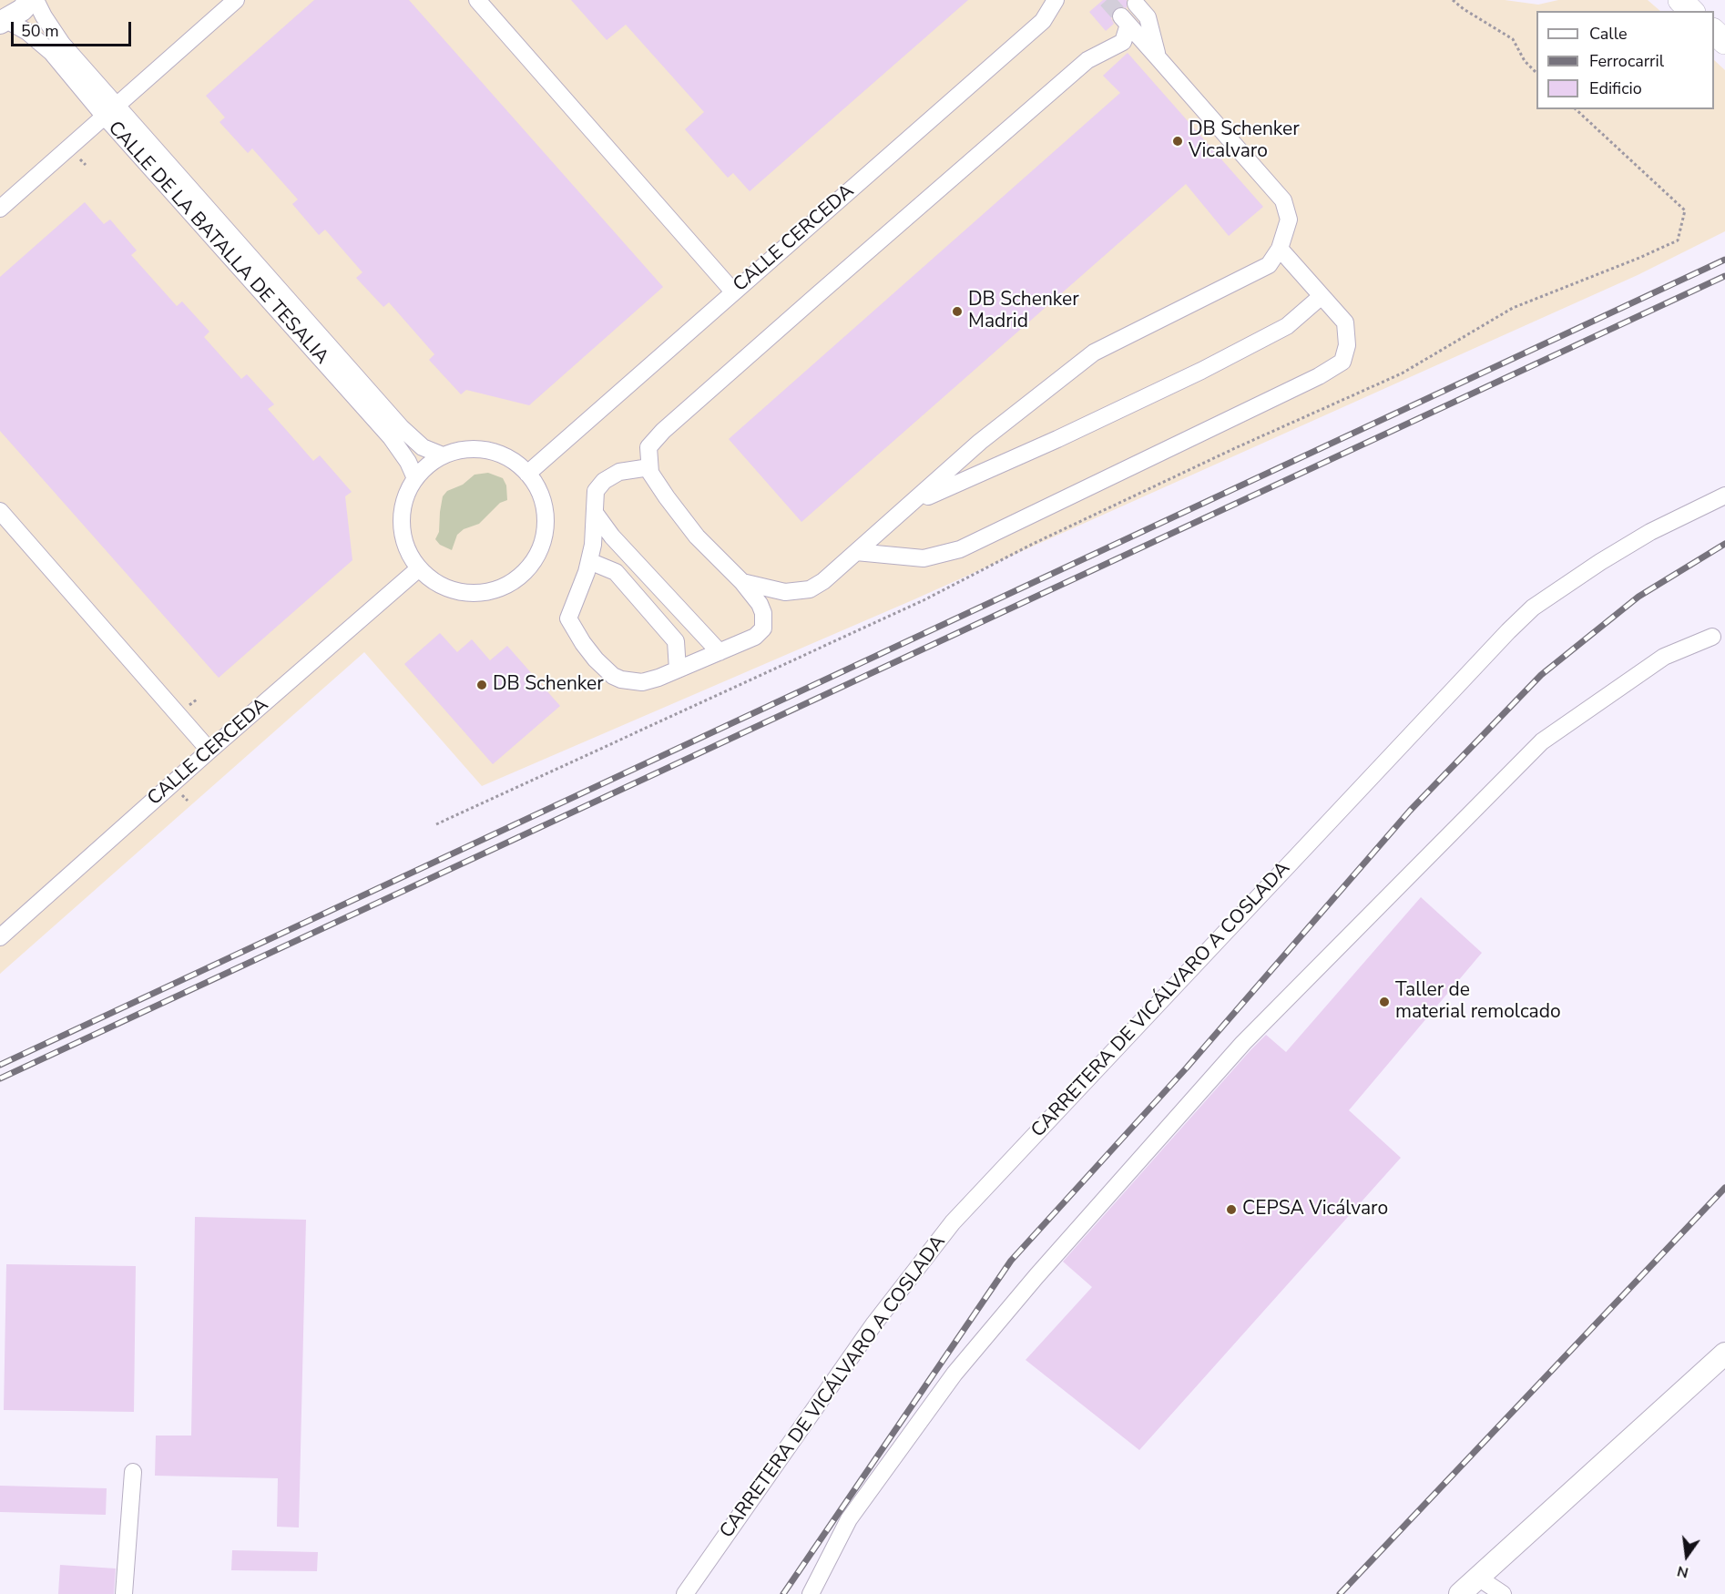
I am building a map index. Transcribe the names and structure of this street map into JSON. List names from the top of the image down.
{
  "streets": {
    "street": ["CALLE CERCEDA", "CALLE DE LA BATALLA DE TESALIA", "CARRETERA DE VICÁLVARO A COSLADA"]
  },
  "crossings": [
    ["CALLE CERCEDA", "CALLE DE LA BATALLA DE TESALIA"]
  ],
  "places": [
    "DB Schenker Vicalvaro",
    "DB Schenker Madrid",
    "DB Schenker",
    "Taller de material remolcado",
    "CEPSA Vicálvaro"
  ],
  "legend": ["Calle", "Ferrocarril", "Edificio"],
  "scale_bar": "50 m",
  "north": "bottom"
}
